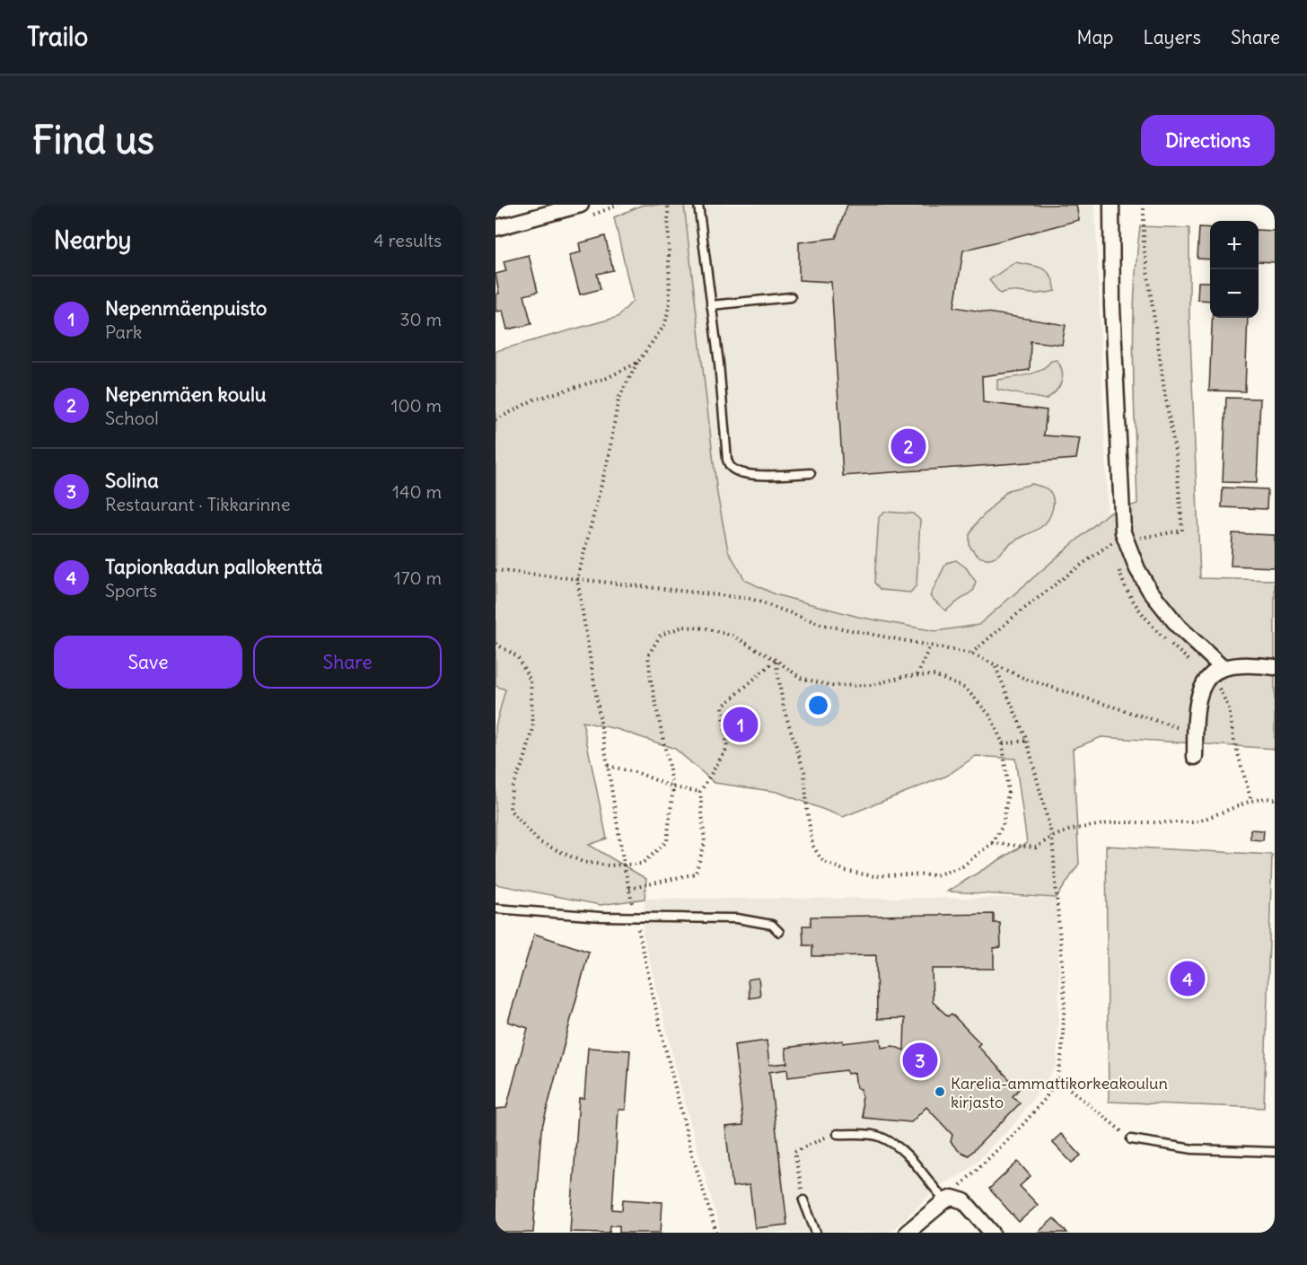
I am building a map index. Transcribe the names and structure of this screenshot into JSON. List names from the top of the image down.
{
  "places": ["Karelia-ammattikorkeakoulun kirjasto"],
  "page": {
    "header": "Trailo",
    "nav": ["Map", "Layers", "Share"],
    "buttons": [
      "Directions",
      ["Save", "Share"]
    ],
    "title": "Find us",
    "heading": ["Nearby", "4 results"],
    "map_buttons": ["+", "−"],
    "list": [
      {
        "mark": "1",
        "name": "Nepenmäenpuisto",
        "note": "Park",
        "value": "30 m"
      },
      {
        "mark": "2",
        "name": "Nepenmäen koulu",
        "note": "School",
        "value": "100 m"
      },
      {
        "mark": "3",
        "name": "Solina",
        "note": "Restaurant · Tikkarinne",
        "value": "140 m"
      },
      {
        "mark": "4",
        "name": "Tapionkadun pallokenttä",
        "note": "Sports",
        "value": "170 m"
      }
    ],
    "pins": [
      "2",
      "1",
      "4",
      "3"
    ]
  }
}
